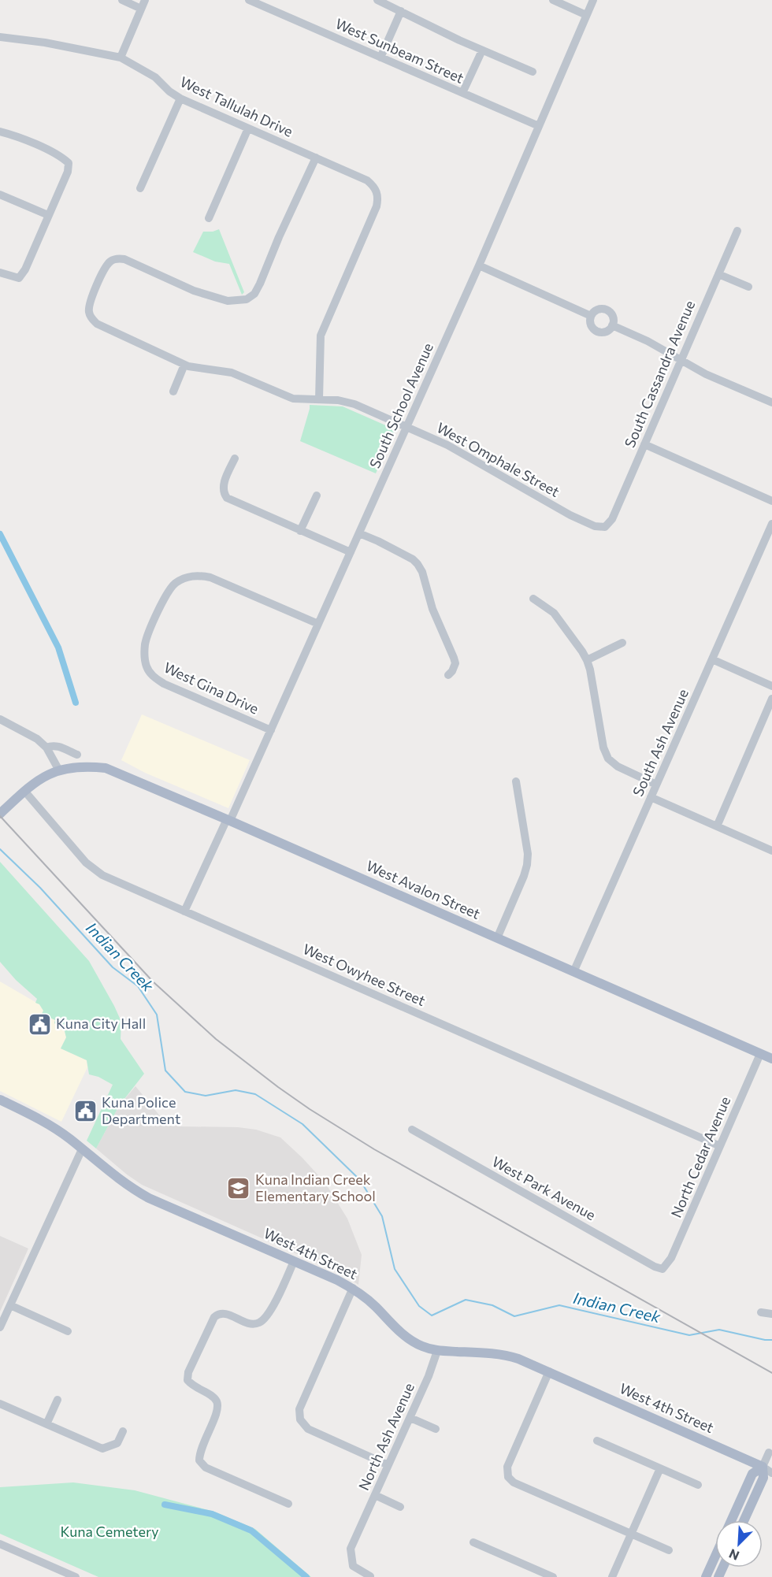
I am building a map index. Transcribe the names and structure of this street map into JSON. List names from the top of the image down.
{
  "streets": {
    "main road": ["West Avalon Street", "West 4th Street"],
    "street": [
      "West Sunbeam Street",
      "West Tallulah Drive",
      "South Cassandra Avenue",
      "South School Avenue",
      "West Omphale Street",
      "West Gina Drive",
      "South Ash Avenue",
      "West Owyhee Street",
      "North Cedar Avenue",
      "West Park Avenue",
      "North Ash Avenue"
    ]
  },
  "crossings": [
    ["West Sunbeam Street", "South School Avenue"],
    ["West Tallulah Drive", "West Omphale Street"],
    ["South Cassandra Avenue", "West Omphale Street"],
    ["South School Avenue", "West Omphale Street"],
    ["South School Avenue", "West Gina Drive"],
    ["South School Avenue", "West Avalon Street"],
    ["South School Avenue", "West Owyhee Street"],
    ["South Ash Avenue", "West Avalon Street"],
    ["West Avalon Street", "West Owyhee Street"],
    ["West Avalon Street", "North Cedar Avenue"],
    ["West Owyhee Street", "North Cedar Avenue"],
    ["North Cedar Avenue", "West Park Avenue"],
    ["West 4th Street", "North Ash Avenue"]
  ],
  "water": ["Indian Creek"],
  "parks": ["Kuna Cemetery"],
  "places": {
    "public building": ["Kuna City Hall", "Kuna Police Department"],
    "school or university": ["Kuna Indian Creek Elementary School"]
  },
  "north": "bottom left"
}
